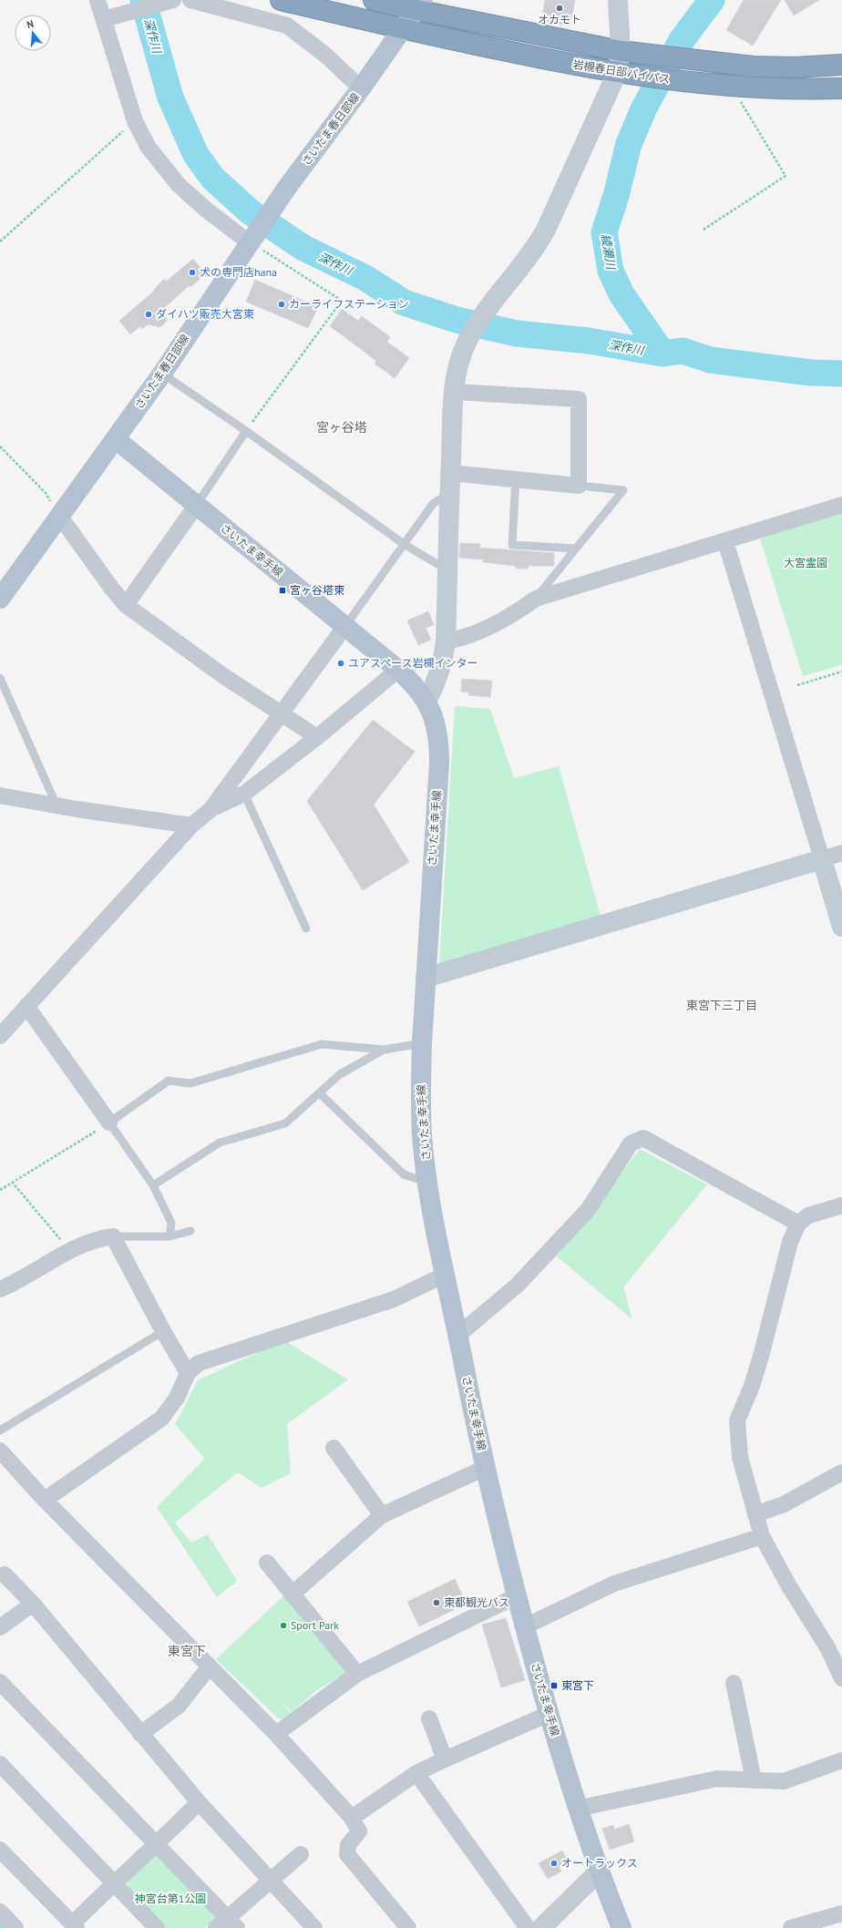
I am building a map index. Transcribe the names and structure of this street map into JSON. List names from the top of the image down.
{
  "streets": {
    "highway": ["岩槻春日部バイパス"],
    "main road": ["さいたま春日部線", "さいたま幸手線"]
  },
  "crossings": [
    ["岩槻春日部バイパス", "さいたま春日部線"],
    ["さいたま春日部線", "さいたま幸手線"]
  ],
  "districts": ["宮ヶ谷塔", "東宮下三丁目", "東宮下"],
  "water": ["深作川", "綾瀬川"],
  "parks": ["大宮霊園", "神宮台第1公園"],
  "places": {
    "other": [
      "オカモト",
      "犬の専門店hana",
      "カーライフステーション",
      "ダイハツ販売大宮東",
      "ユアスペース岩槻インター",
      "東都観光バス",
      "Sport Park",
      "オートラックス"
    ],
    "transit": ["宮ヶ谷塔東", "東宮下"]
  },
  "north": "top"
}
